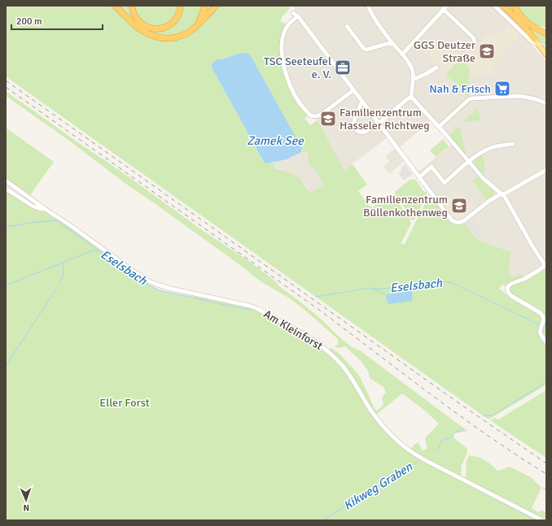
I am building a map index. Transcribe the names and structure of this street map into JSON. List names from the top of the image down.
{
  "streets": {
    "street": ["Am Kleinforst"]
  },
  "water": ["Zamek See", "Eselsbach", "Kikweg Graben"],
  "parks": ["Eller Forst"],
  "places": {
    "school or university": ["GGS Deutzer Straße", "Familienzentrum Hasseler Richtweg", "Familienzentrum Büllenkothenweg"],
    "office": ["TSC Seeteufel e. V."],
    "supermarket": ["Nah & Frisch"]
  },
  "scale_bar": "200 m",
  "north": "bottom"
}
